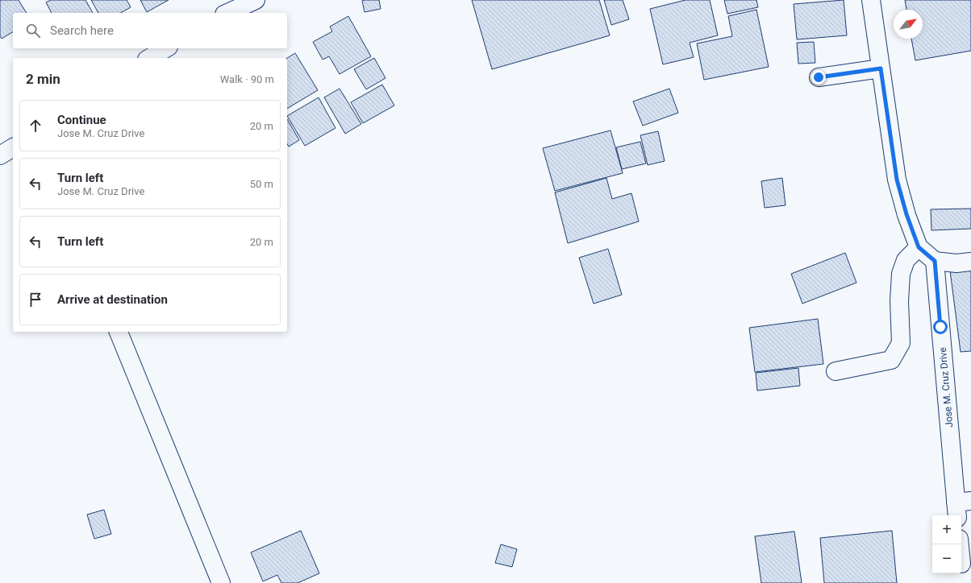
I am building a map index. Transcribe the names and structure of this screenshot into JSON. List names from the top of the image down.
{
  "streets": {
    "main road": ["Jose M. Cruz Drive"]
  },
  "north": "top right",
  "page": {
    "search": "Search here",
    "heading": ["2 min", "Walk · 90 m"],
    "list": [
      ["Continue", "Jose M. Cruz Drive", "20 m"],
      ["Turn left", "Jose M. Cruz Drive", "50 m"],
      ["Turn left", "20 m"],
      "Arrive at destination"
    ],
    "map_buttons": ["+", "−"]
  }
}
